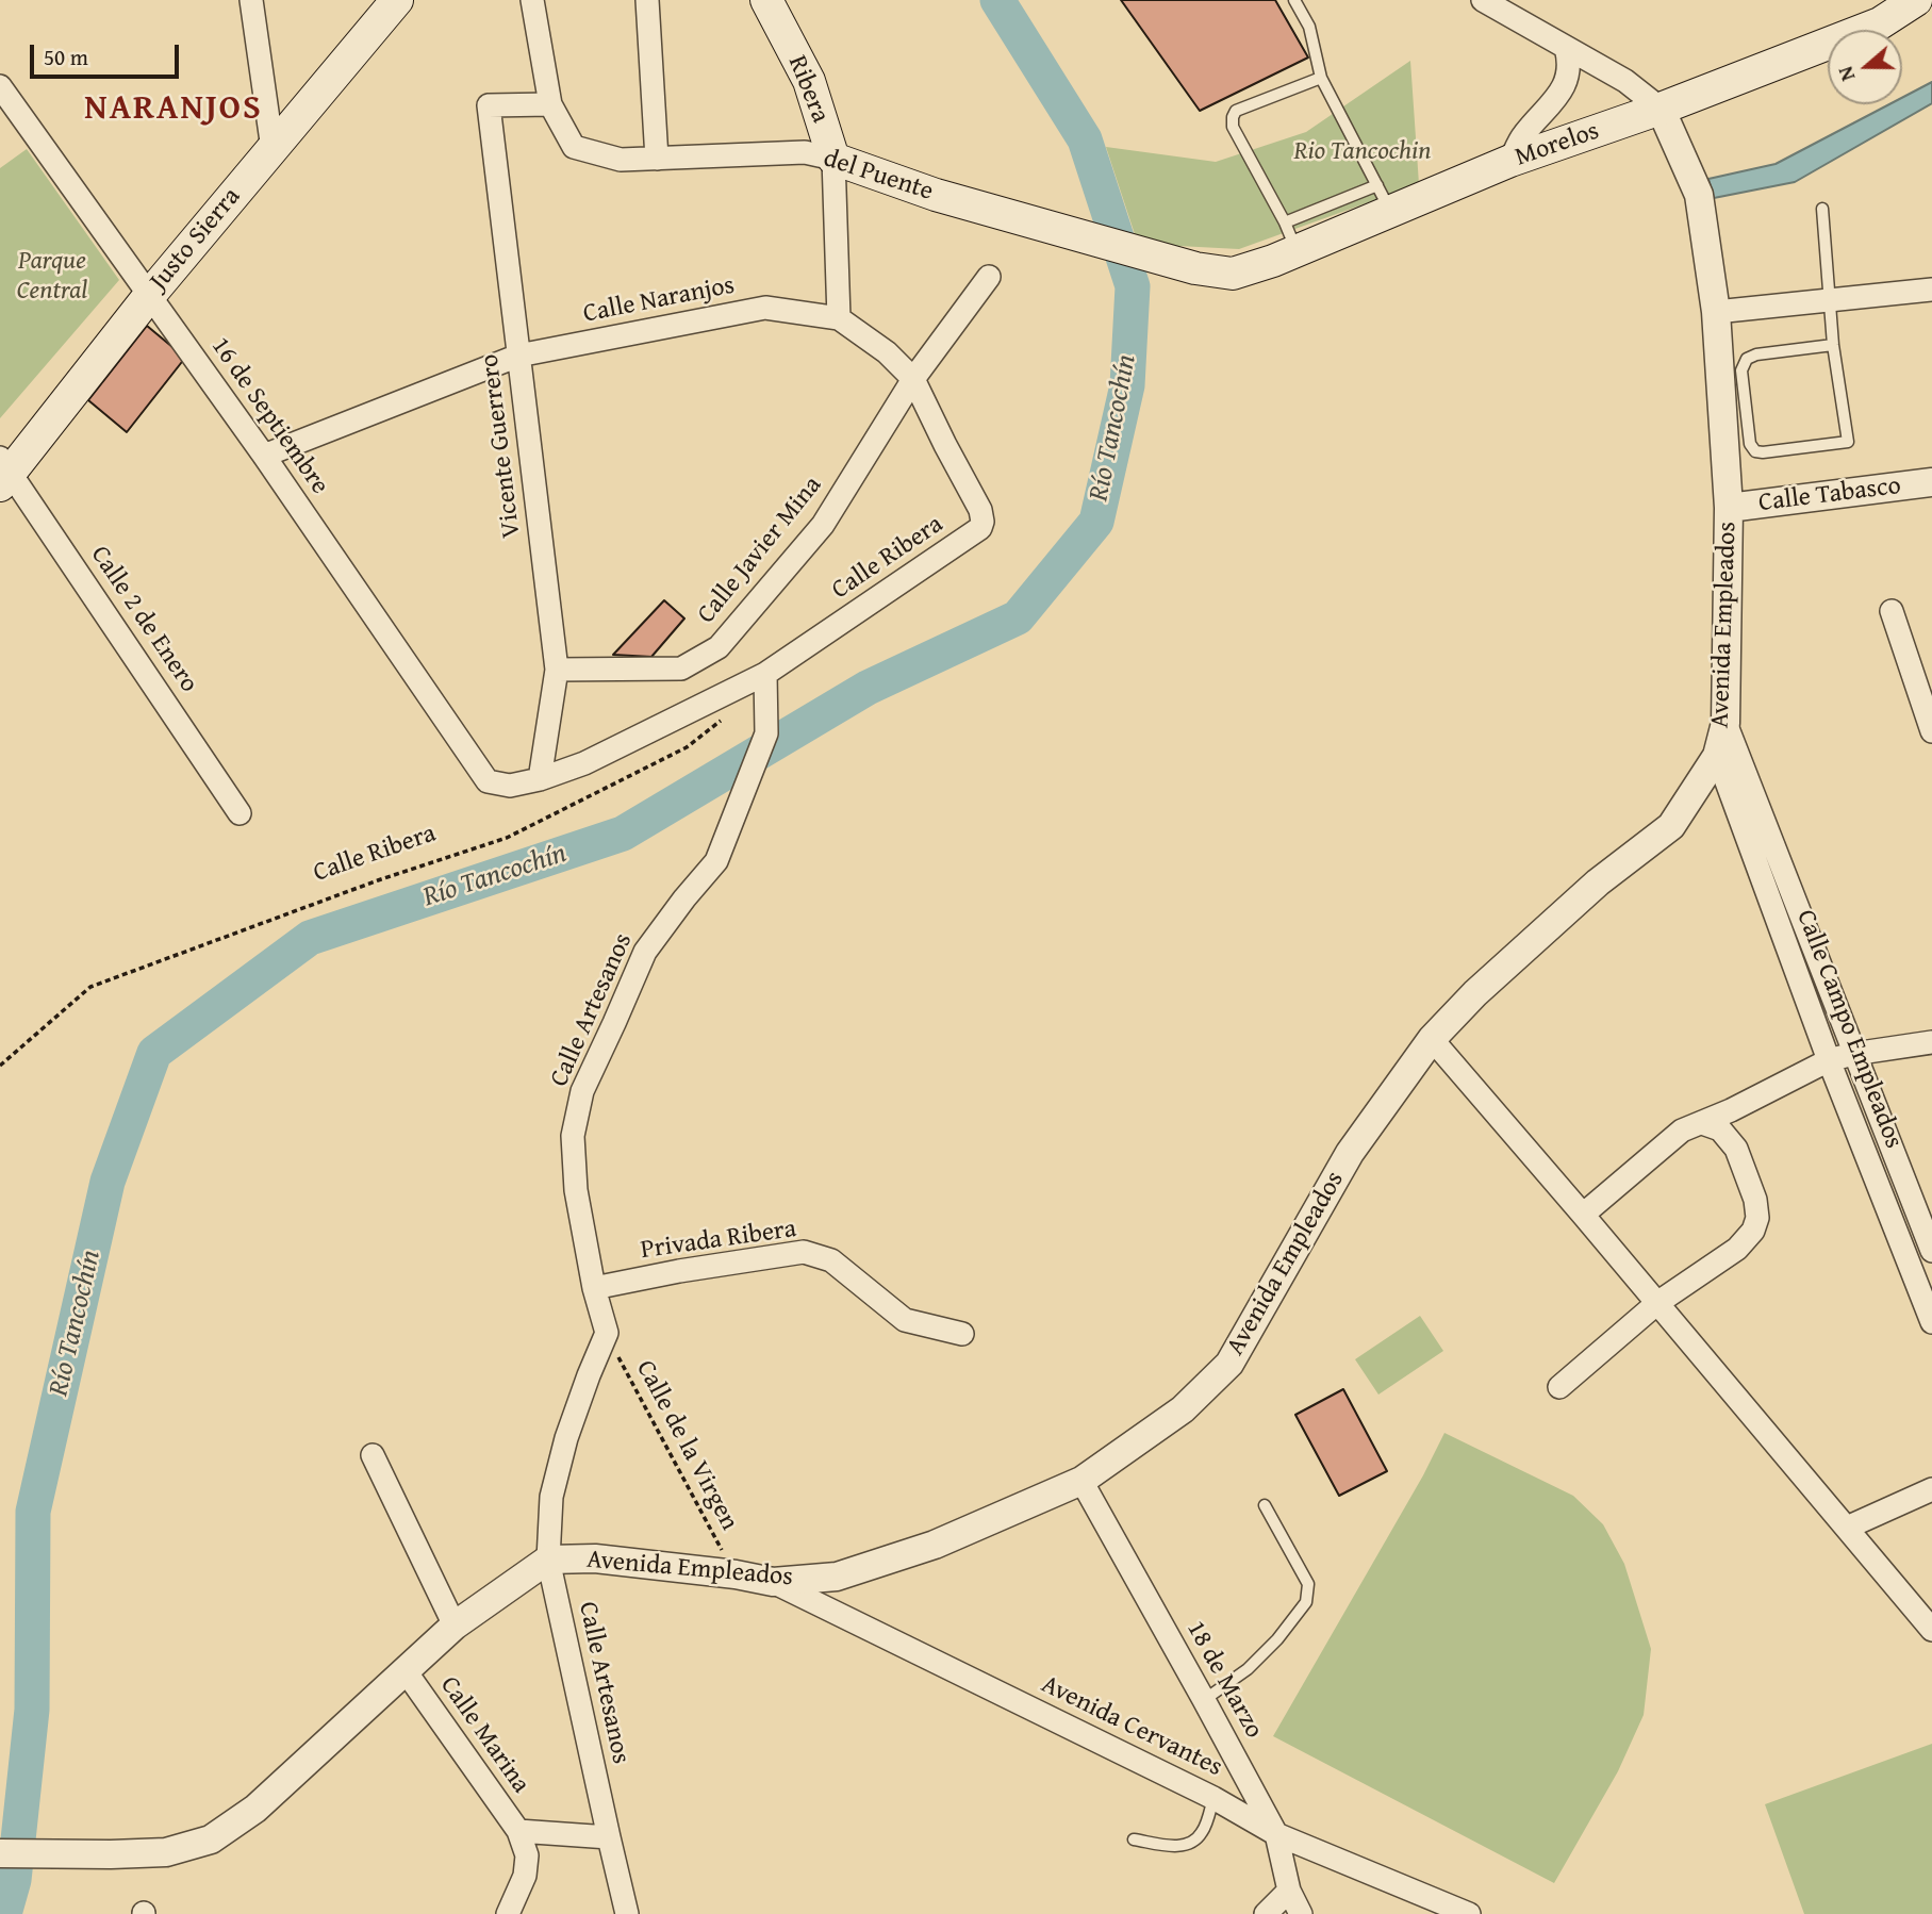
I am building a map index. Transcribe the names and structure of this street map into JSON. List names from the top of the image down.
{
  "streets": {
    "main road": [
      "Ribera",
      "Morelos",
      "del Puente",
      "Justo Sierra"
    ],
    "street": [
      "Calle Naranjos",
      "16 de Septiembre",
      "Vicente Guerrero",
      "Calle Tabasco",
      "Calle Javier Mina",
      "Calle Ribera",
      "Calle 2 de Enero",
      "Avenida Empleados",
      "Calle Artesanos",
      "Calle Campo Empleados",
      "Privada Ribera",
      "18 de Marzo",
      "Avenida Cervantes",
      "Calle Marina"
    ],
    "path": ["Calle de la Virgen"]
  },
  "crossings": [
    ["Ribera", "del Puente"],
    ["Ribera", "Calle Naranjos"],
    ["Morelos", "del Puente"],
    ["Morelos", "Avenida Empleados"],
    ["del Puente", "Vicente Guerrero"],
    ["Justo Sierra", "16 de Septiembre"],
    ["Justo Sierra", "Calle 2 de Enero"],
    ["Calle Naranjos", "16 de Septiembre"],
    ["Calle Naranjos", "Vicente Guerrero"],
    ["Calle Naranjos", "Calle Javier Mina"],
    ["Calle Naranjos", "Calle Ribera"],
    ["16 de Septiembre", "Calle Ribera"],
    ["Vicente Guerrero", "Calle Javier Mina"],
    ["Vicente Guerrero", "Calle Ribera"],
    ["Calle Tabasco", "Avenida Empleados"],
    ["Calle Ribera", "Calle Artesanos"],
    ["Avenida Empleados", "Calle Artesanos"],
    ["Avenida Empleados", "Calle Campo Empleados"],
    ["Avenida Empleados", "Calle de la Virgen"],
    ["Avenida Empleados", "18 de Marzo"],
    ["Avenida Empleados", "Avenida Cervantes"],
    ["Avenida Empleados", "Calle Marina"],
    ["Calle Artesanos", "Privada Ribera"],
    ["Calle Artesanos", "Calle de la Virgen"],
    ["Calle Artesanos", "Calle Marina"],
    ["18 de Marzo", "Avenida Cervantes"]
  ],
  "districts": ["NARANJOS"],
  "water": ["Río Tancochín"],
  "parks": ["Rio Tancochin", "Parque Central"],
  "scale_bar": "50 m",
  "north": "left"
}
